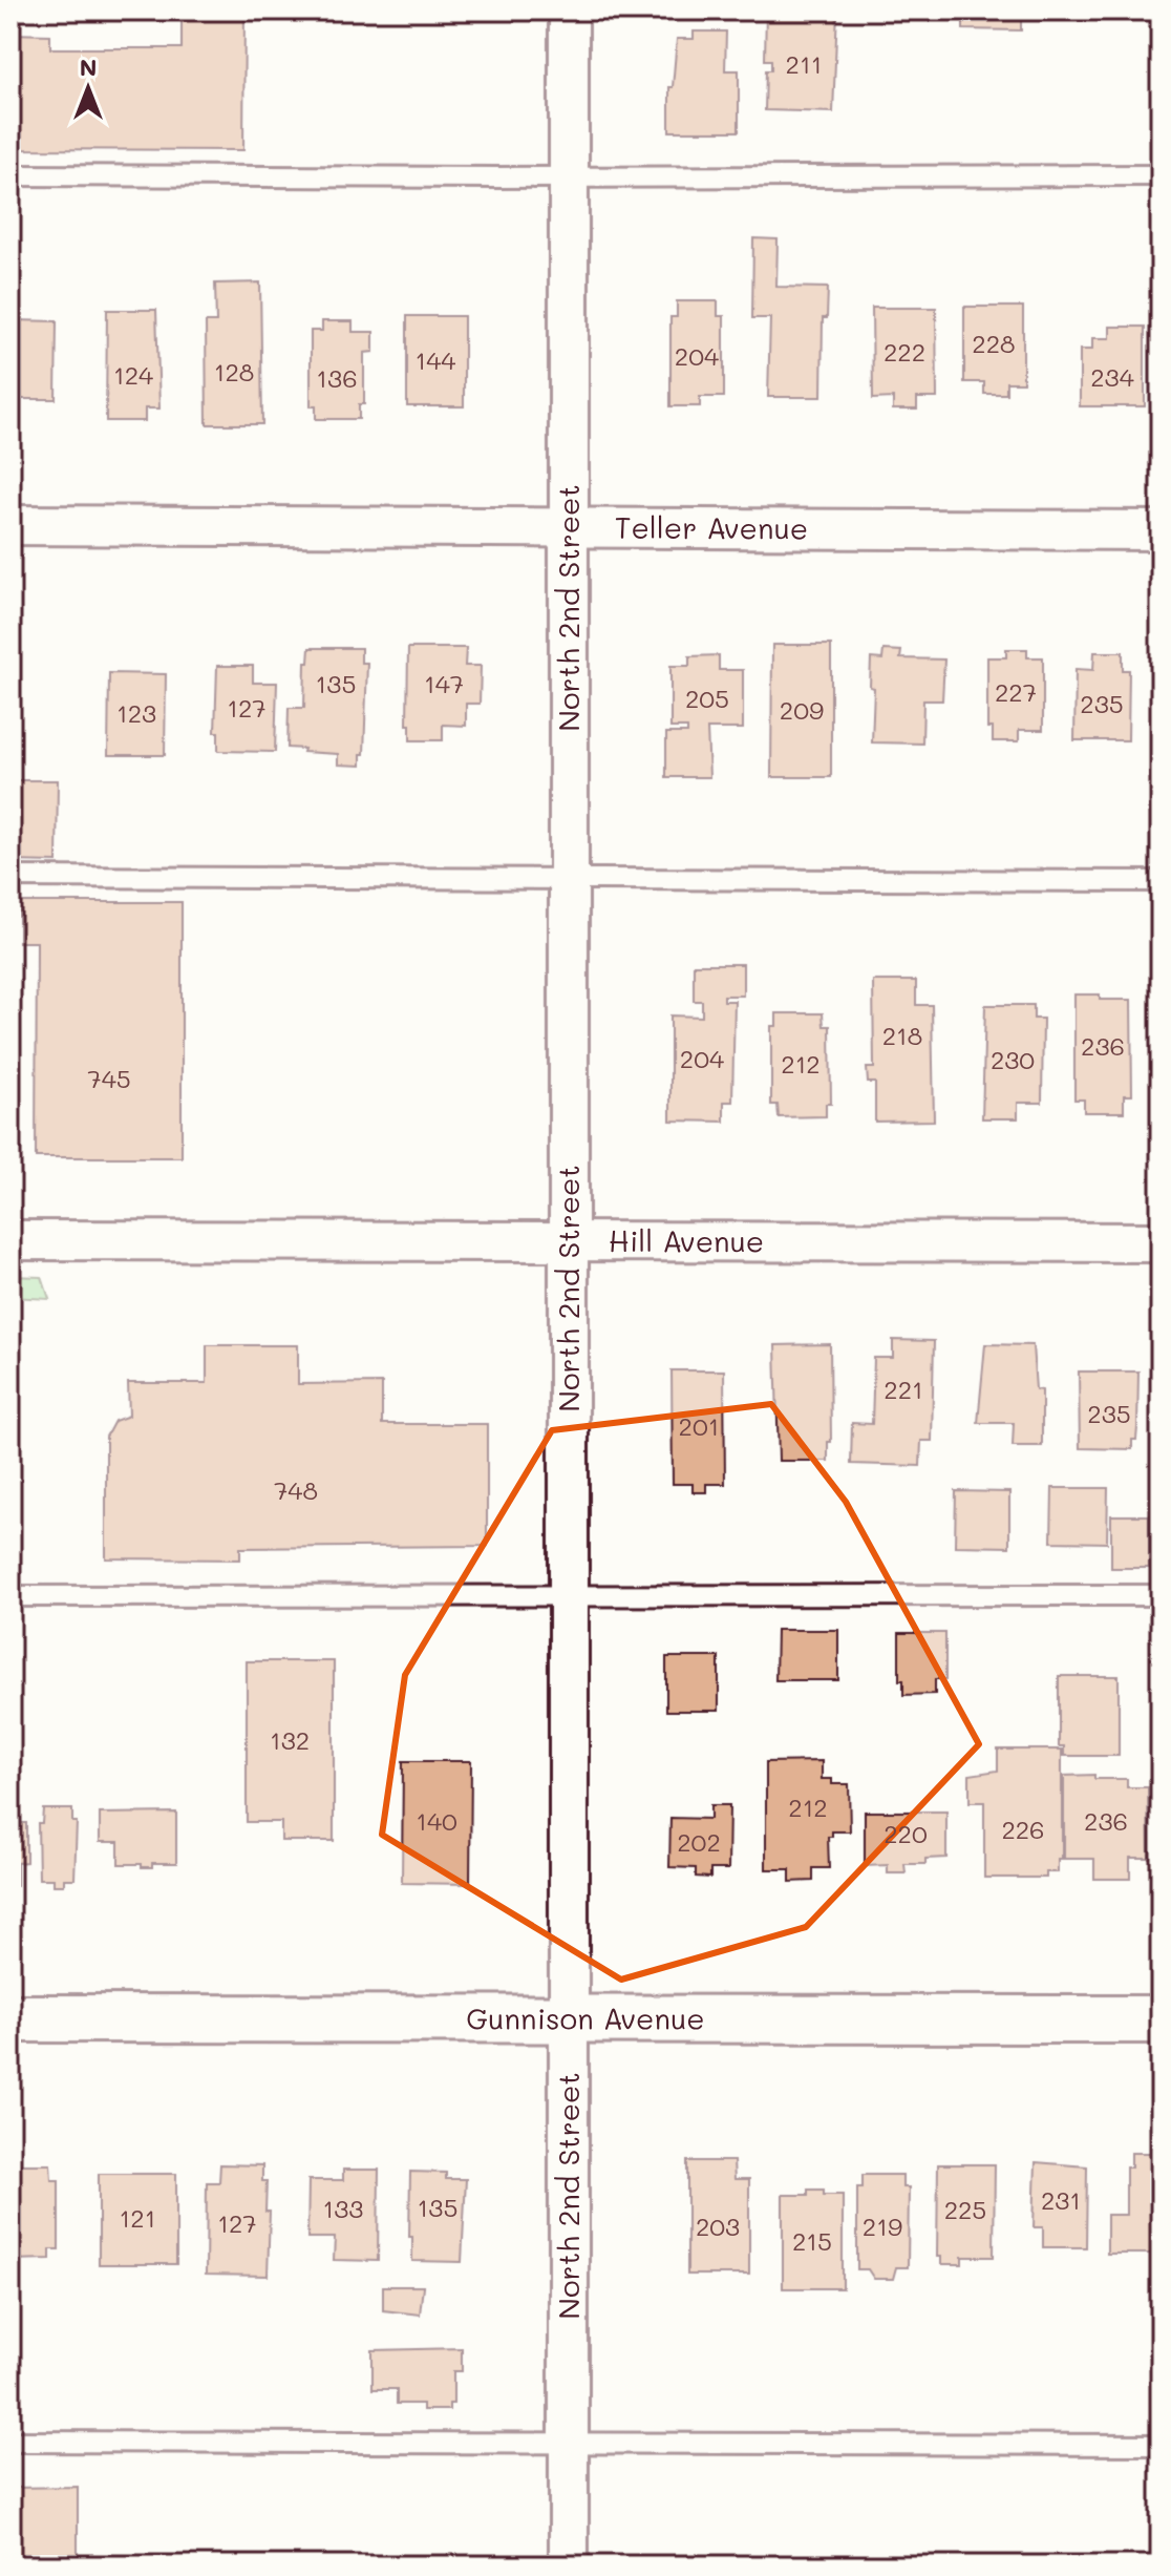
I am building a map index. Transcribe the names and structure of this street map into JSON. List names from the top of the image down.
{
  "streets": {
    "street": [
      "Teller Avenue",
      "North 2nd Street",
      "Hill Avenue",
      "Gunnison Avenue"
    ]
  },
  "crossings": [
    ["Teller Avenue", "North 2nd Street"],
    ["North 2nd Street", "Hill Avenue"],
    ["North 2nd Street", "Gunnison Avenue"]
  ],
  "house_numbers": [
    "211",
    "228",
    "222",
    "204",
    "144",
    "128",
    "124",
    "234",
    "136",
    "135",
    "147",
    "227",
    "205",
    "235",
    "127",
    "209",
    "123",
    "218",
    "236",
    "204",
    "230",
    "212",
    "745",
    "221",
    "235",
    "201",
    "748",
    "132",
    "212",
    "140",
    "236",
    "226",
    "220",
    "202",
    "231",
    "135",
    "133",
    "225",
    "121",
    "127",
    "203",
    "219",
    "215"
  ],
  "north": "top"
}
